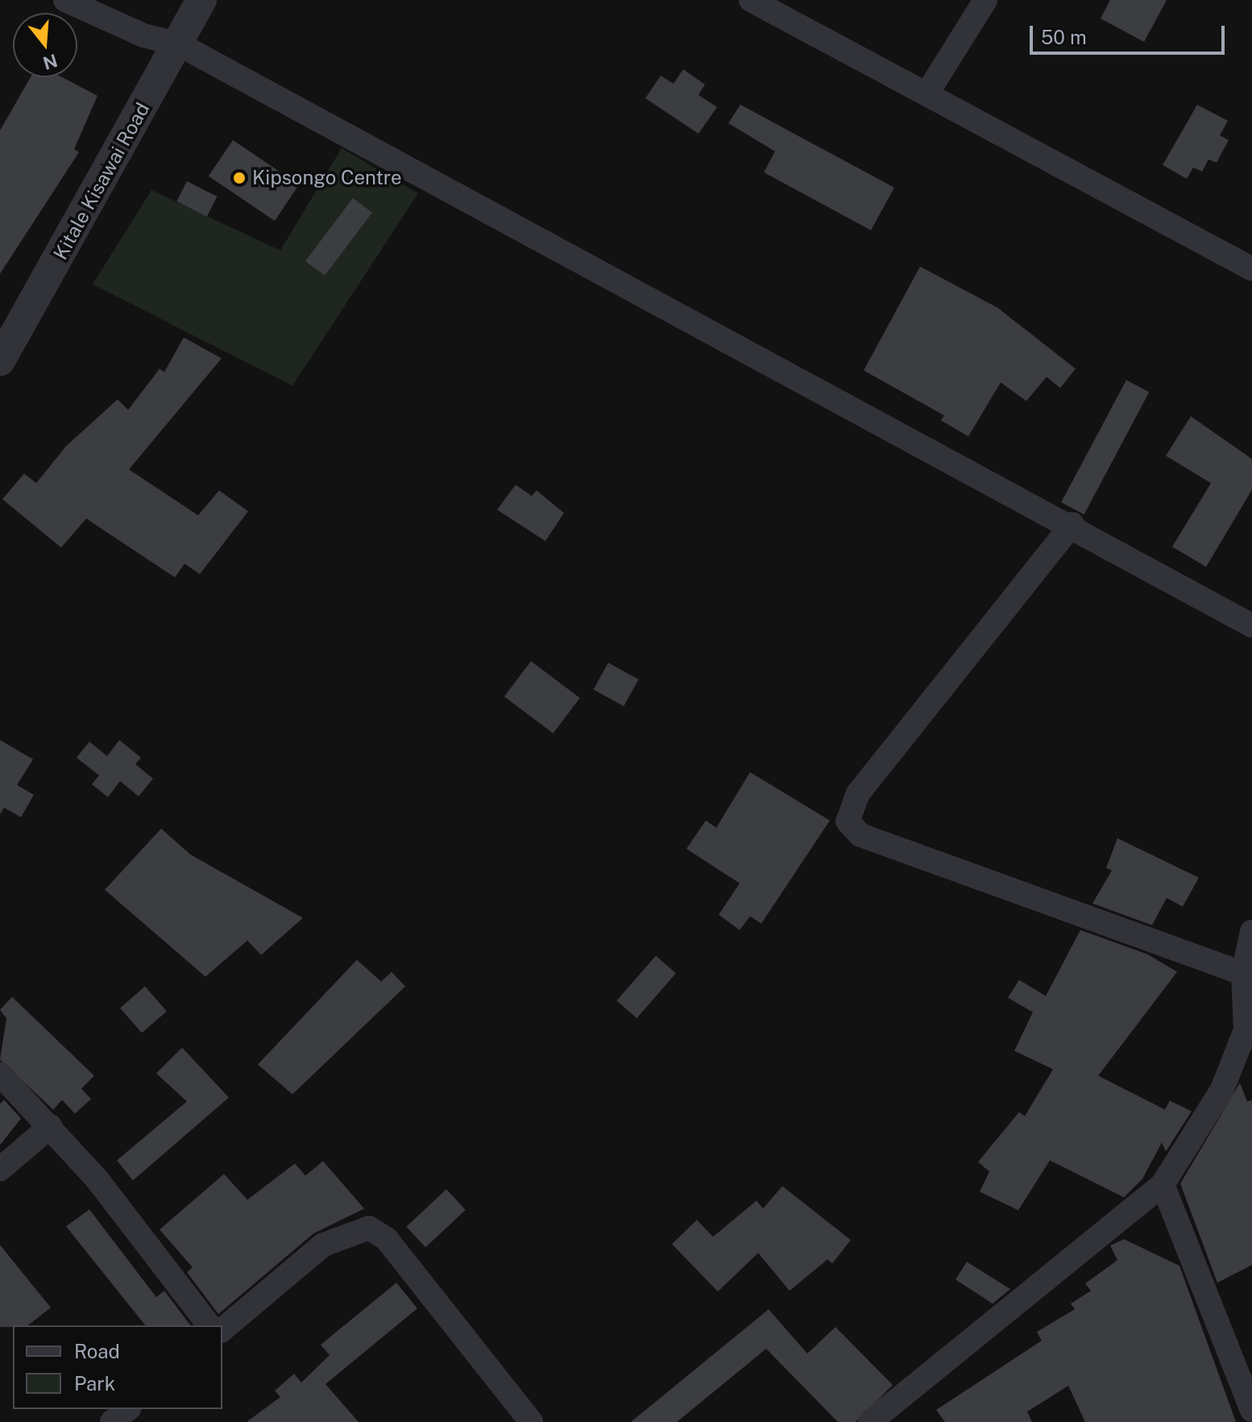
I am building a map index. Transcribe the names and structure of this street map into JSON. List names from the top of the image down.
{
  "streets": {
    "street": ["Kitale Kisawai Road"]
  },
  "places": ["Kipsongo Centre"],
  "legend": ["Road", "Park"],
  "scale_bar": "50 m",
  "north": "bottom"
}
